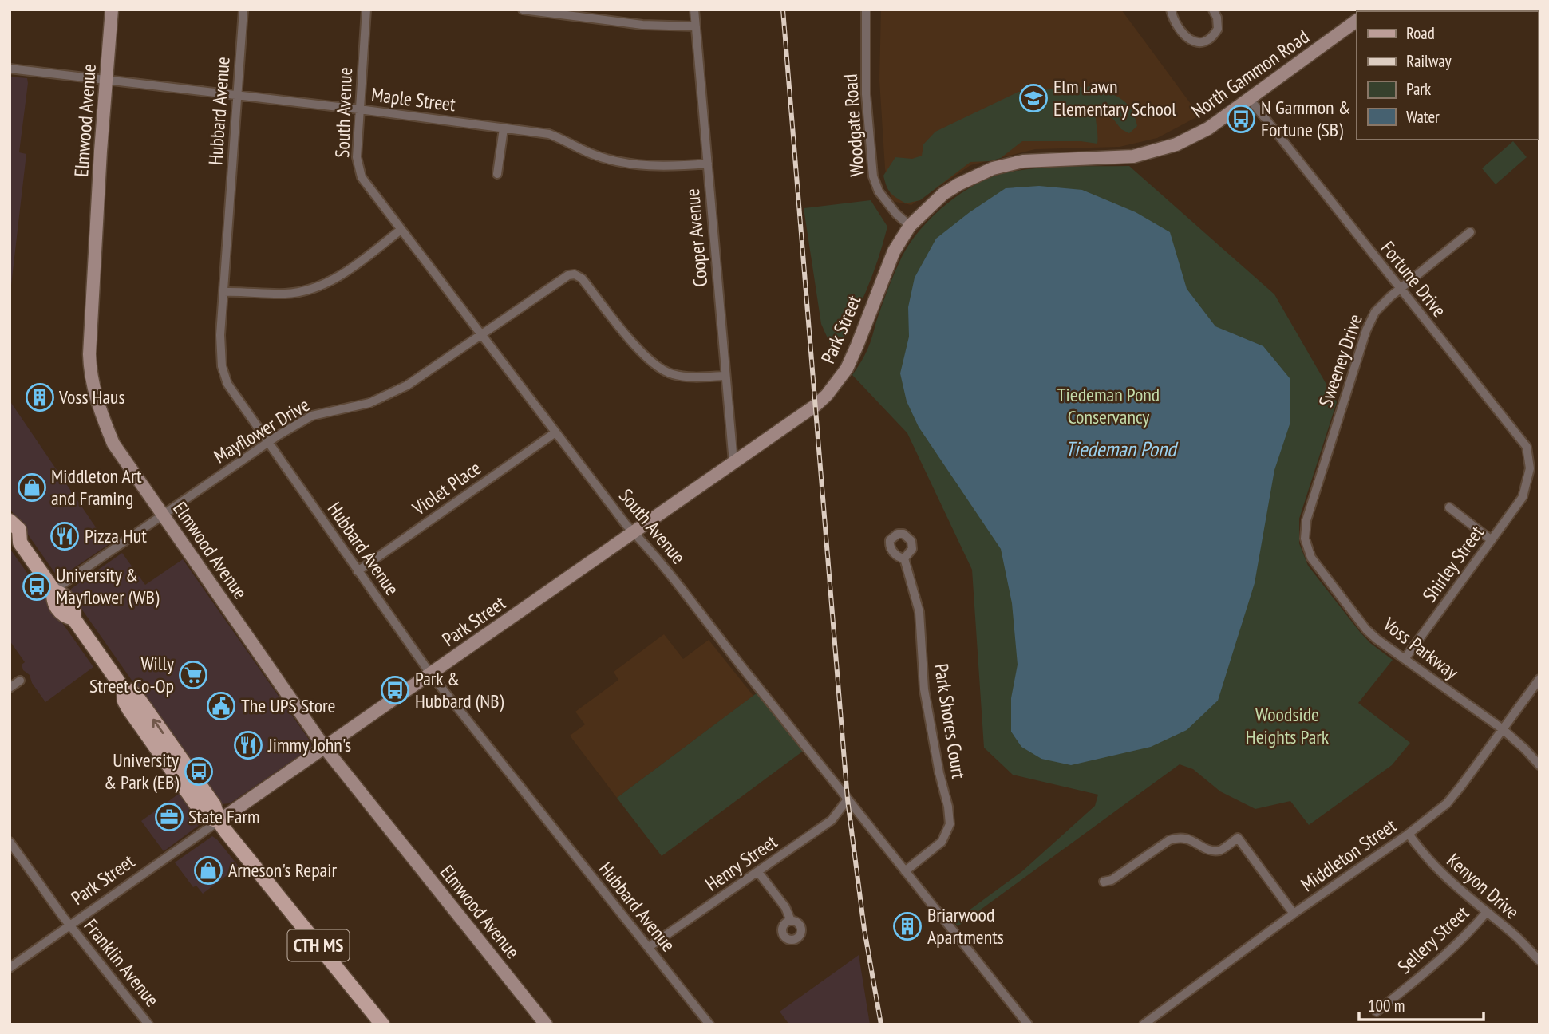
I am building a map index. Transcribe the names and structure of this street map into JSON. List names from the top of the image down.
{
  "streets": {
    "main road": [
      "North Gammon Road",
      "Elmwood Avenue",
      "Park Street",
      "CTH MS"
    ],
    "street": [
      "Maple Street",
      "Hubbard Avenue",
      "South Avenue",
      "Woodgate Road",
      "Cooper Avenue",
      "Fortune Drive",
      "Sweeney Drive",
      "Mayflower Drive",
      "Violet Place",
      "Shirley Street",
      "Voss Parkway",
      "Park Shores Court",
      "Middleton Street",
      "Henry Street",
      "Kenyon Drive",
      "Sellery Street",
      "Franklin Avenue"
    ]
  },
  "crossings": [
    ["North Gammon Road", "Woodgate Road"],
    ["North Gammon Road", "Fortune Drive"],
    ["North Gammon Road", "Park Street"],
    ["Maple Street", "Hubbard Avenue"],
    ["Maple Street", "South Avenue"],
    ["Maple Street", "Elmwood Avenue"],
    ["Maple Street", "Cooper Avenue"],
    ["Hubbard Avenue", "Park Street"],
    ["Hubbard Avenue", "Mayflower Drive"],
    ["Hubbard Avenue", "Violet Place"],
    ["Hubbard Avenue", "Henry Street"],
    ["South Avenue", "Park Street"],
    ["South Avenue", "Mayflower Drive"],
    ["South Avenue", "Violet Place"],
    ["South Avenue", "Park Shores Court"],
    ["South Avenue", "Henry Street"],
    ["Elmwood Avenue", "Park Street"],
    ["Elmwood Avenue", "Mayflower Drive"],
    ["Cooper Avenue", "Park Street"],
    ["Cooper Avenue", "Mayflower Drive"],
    ["Fortune Drive", "Sweeney Drive"],
    ["Fortune Drive", "Shirley Street"],
    ["Park Street", "CTH MS"],
    ["Park Street", "Franklin Avenue"],
    ["Sweeney Drive", "Voss Parkway"],
    ["Mayflower Drive", "CTH MS"],
    ["Shirley Street", "Voss Parkway"],
    ["Voss Parkway", "Middleton Street"],
    ["Middleton Street", "Kenyon Drive"],
    ["Kenyon Drive", "Sellery Street"]
  ],
  "water": ["Tiedeman Pond"],
  "parks": ["Tiedeman Pond Conservancy", "Woodside Heights Park"],
  "places": {
    "school or university": ["Elm Lawn Elementary School"],
    "bus stop": [
      "N Gammon & Fortune (SB)",
      "University & Mayflower (WB)",
      "Park & Hubbard (NB)",
      "University & Park (EB)"
    ],
    "building": ["Voss Haus", "Briarwood Apartments"],
    "shop": ["Middleton Art and Framing", "Arneson's Repair"],
    "restaurant": ["Pizza Hut", "Jimmy John's"],
    "supermarket": ["Willy Street Co-Op"],
    "public building": ["The UPS Store"],
    "office": ["State Farm"]
  },
  "legend": [
    "Road",
    "Railway",
    "Park",
    "Water"
  ],
  "scale_bar": "100 m"
}
